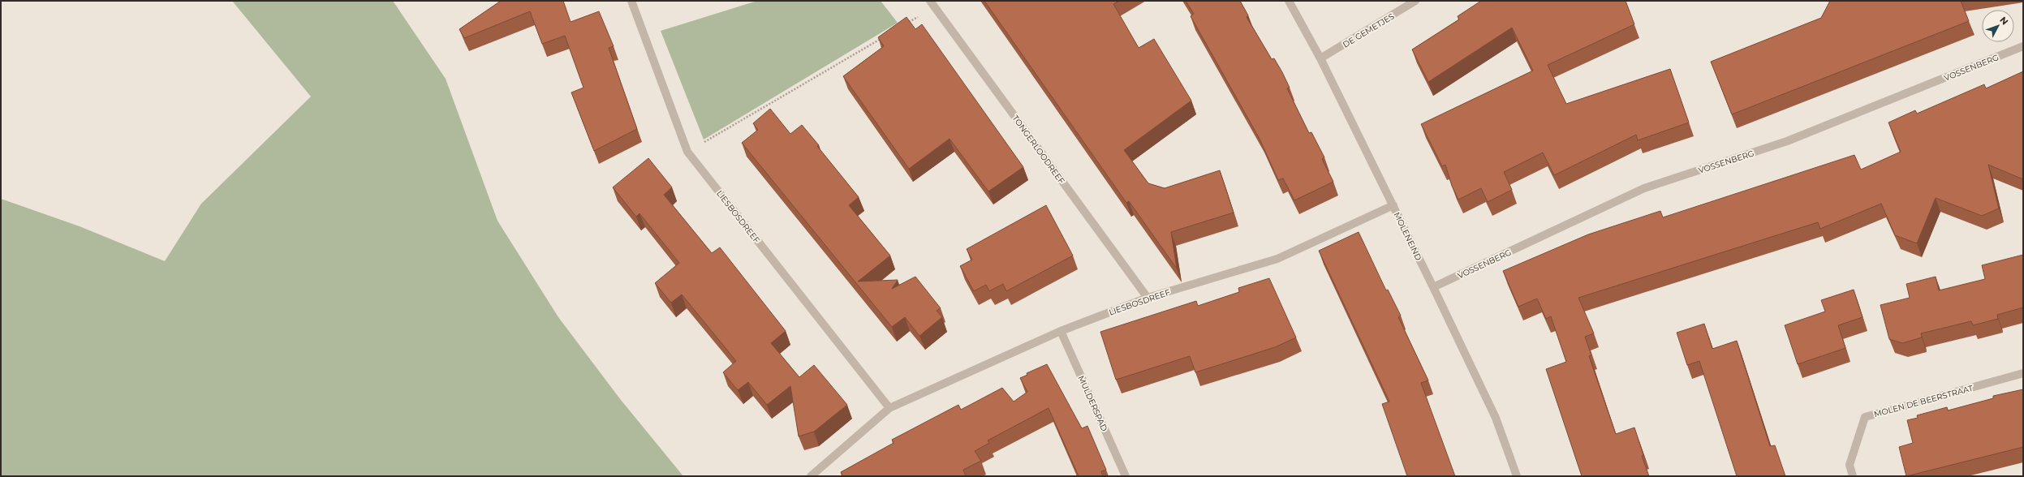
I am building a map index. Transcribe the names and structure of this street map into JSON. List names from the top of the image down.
{
  "streets": {
    "street": [
      "DE GEMETJES",
      "VOSSENBERG",
      "TONGERLOODREEF",
      "LIESBOSDREEF",
      "MOLENEIND",
      "MOLEN DE BEERSTRAAT",
      "MULDERSPAD"
    ]
  },
  "crossings": [
    ["DE GEMETJES", "MOLENEIND"],
    ["VOSSENBERG", "MOLENEIND"],
    ["TONGERLOODREEF", "LIESBOSDREEF"],
    ["LIESBOSDREEF", "MOLENEIND"],
    ["LIESBOSDREEF", "MULDERSPAD"]
  ],
  "north": "top right"
}
